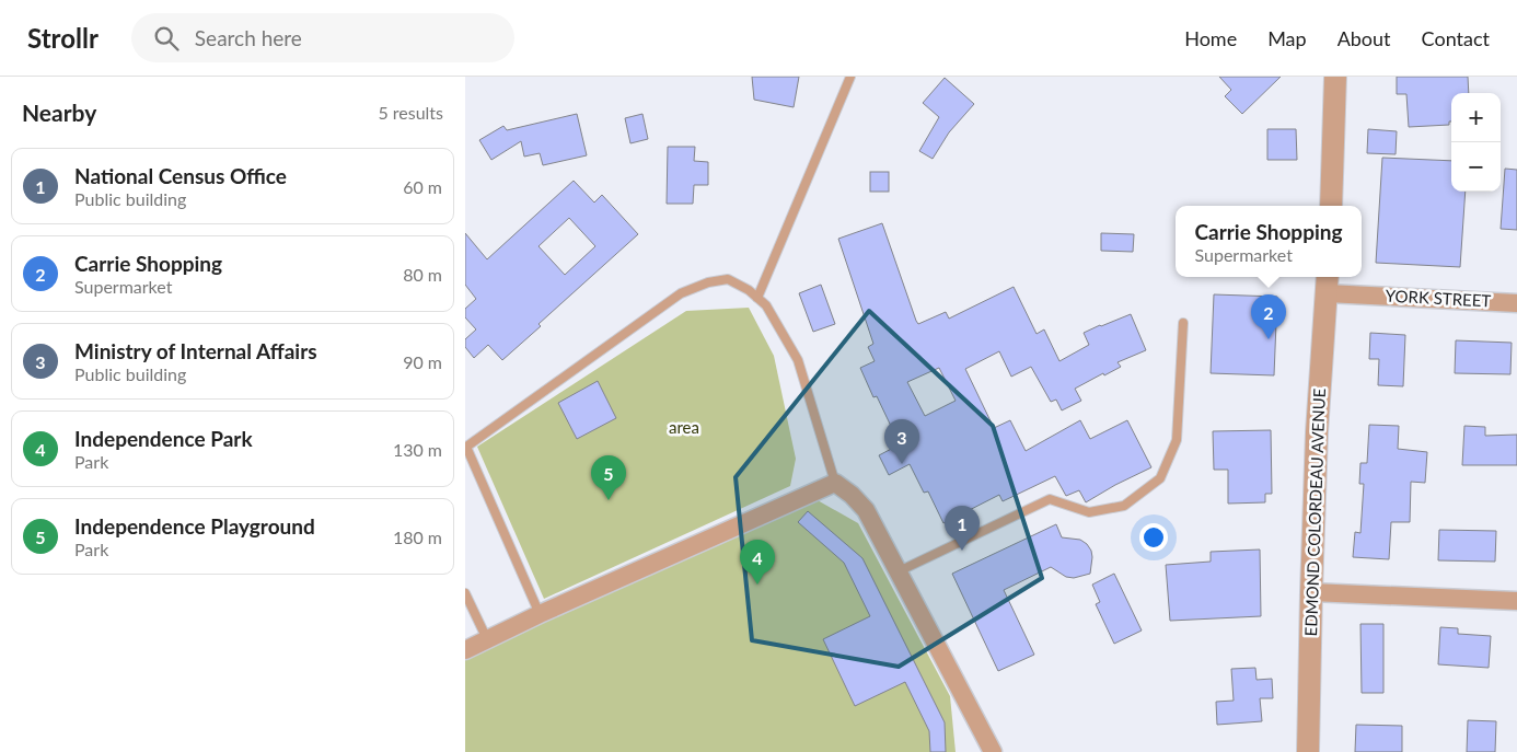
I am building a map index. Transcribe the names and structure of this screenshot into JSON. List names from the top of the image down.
{
  "streets": {
    "street": ["YORK STREET", "EDMOND COLORDEAU AVENUE"]
  },
  "crossings": [
    ["YORK STREET", "EDMOND COLORDEAU AVENUE"]
  ],
  "parks": ["area"],
  "page": {
    "header": "Strollr",
    "search": "Search here",
    "nav": [
      "Home",
      "Map",
      "About",
      "Contact"
    ],
    "heading": ["Nearby", "5 results"],
    "map_buttons": ["+", "−"],
    "list": [
      {
        "mark": "1",
        "name": "National Census Office",
        "note": "Public building",
        "value": "60 m"
      },
      {
        "mark": "2",
        "name": "Carrie Shopping",
        "note": "Supermarket",
        "value": "80 m"
      },
      {
        "mark": "3",
        "name": "Ministry of Internal Affairs",
        "note": "Public building",
        "value": "90 m"
      },
      {
        "mark": "4",
        "name": "Independence Park",
        "note": "Park",
        "value": "130 m"
      },
      {
        "mark": "5",
        "name": "Independence Playground",
        "note": "Park",
        "value": "180 m"
      }
    ],
    "popup": ["Carrie Shopping", "Supermarket"],
    "pins": [
      "2",
      "3",
      "5",
      "1",
      "4"
    ]
  }
}
